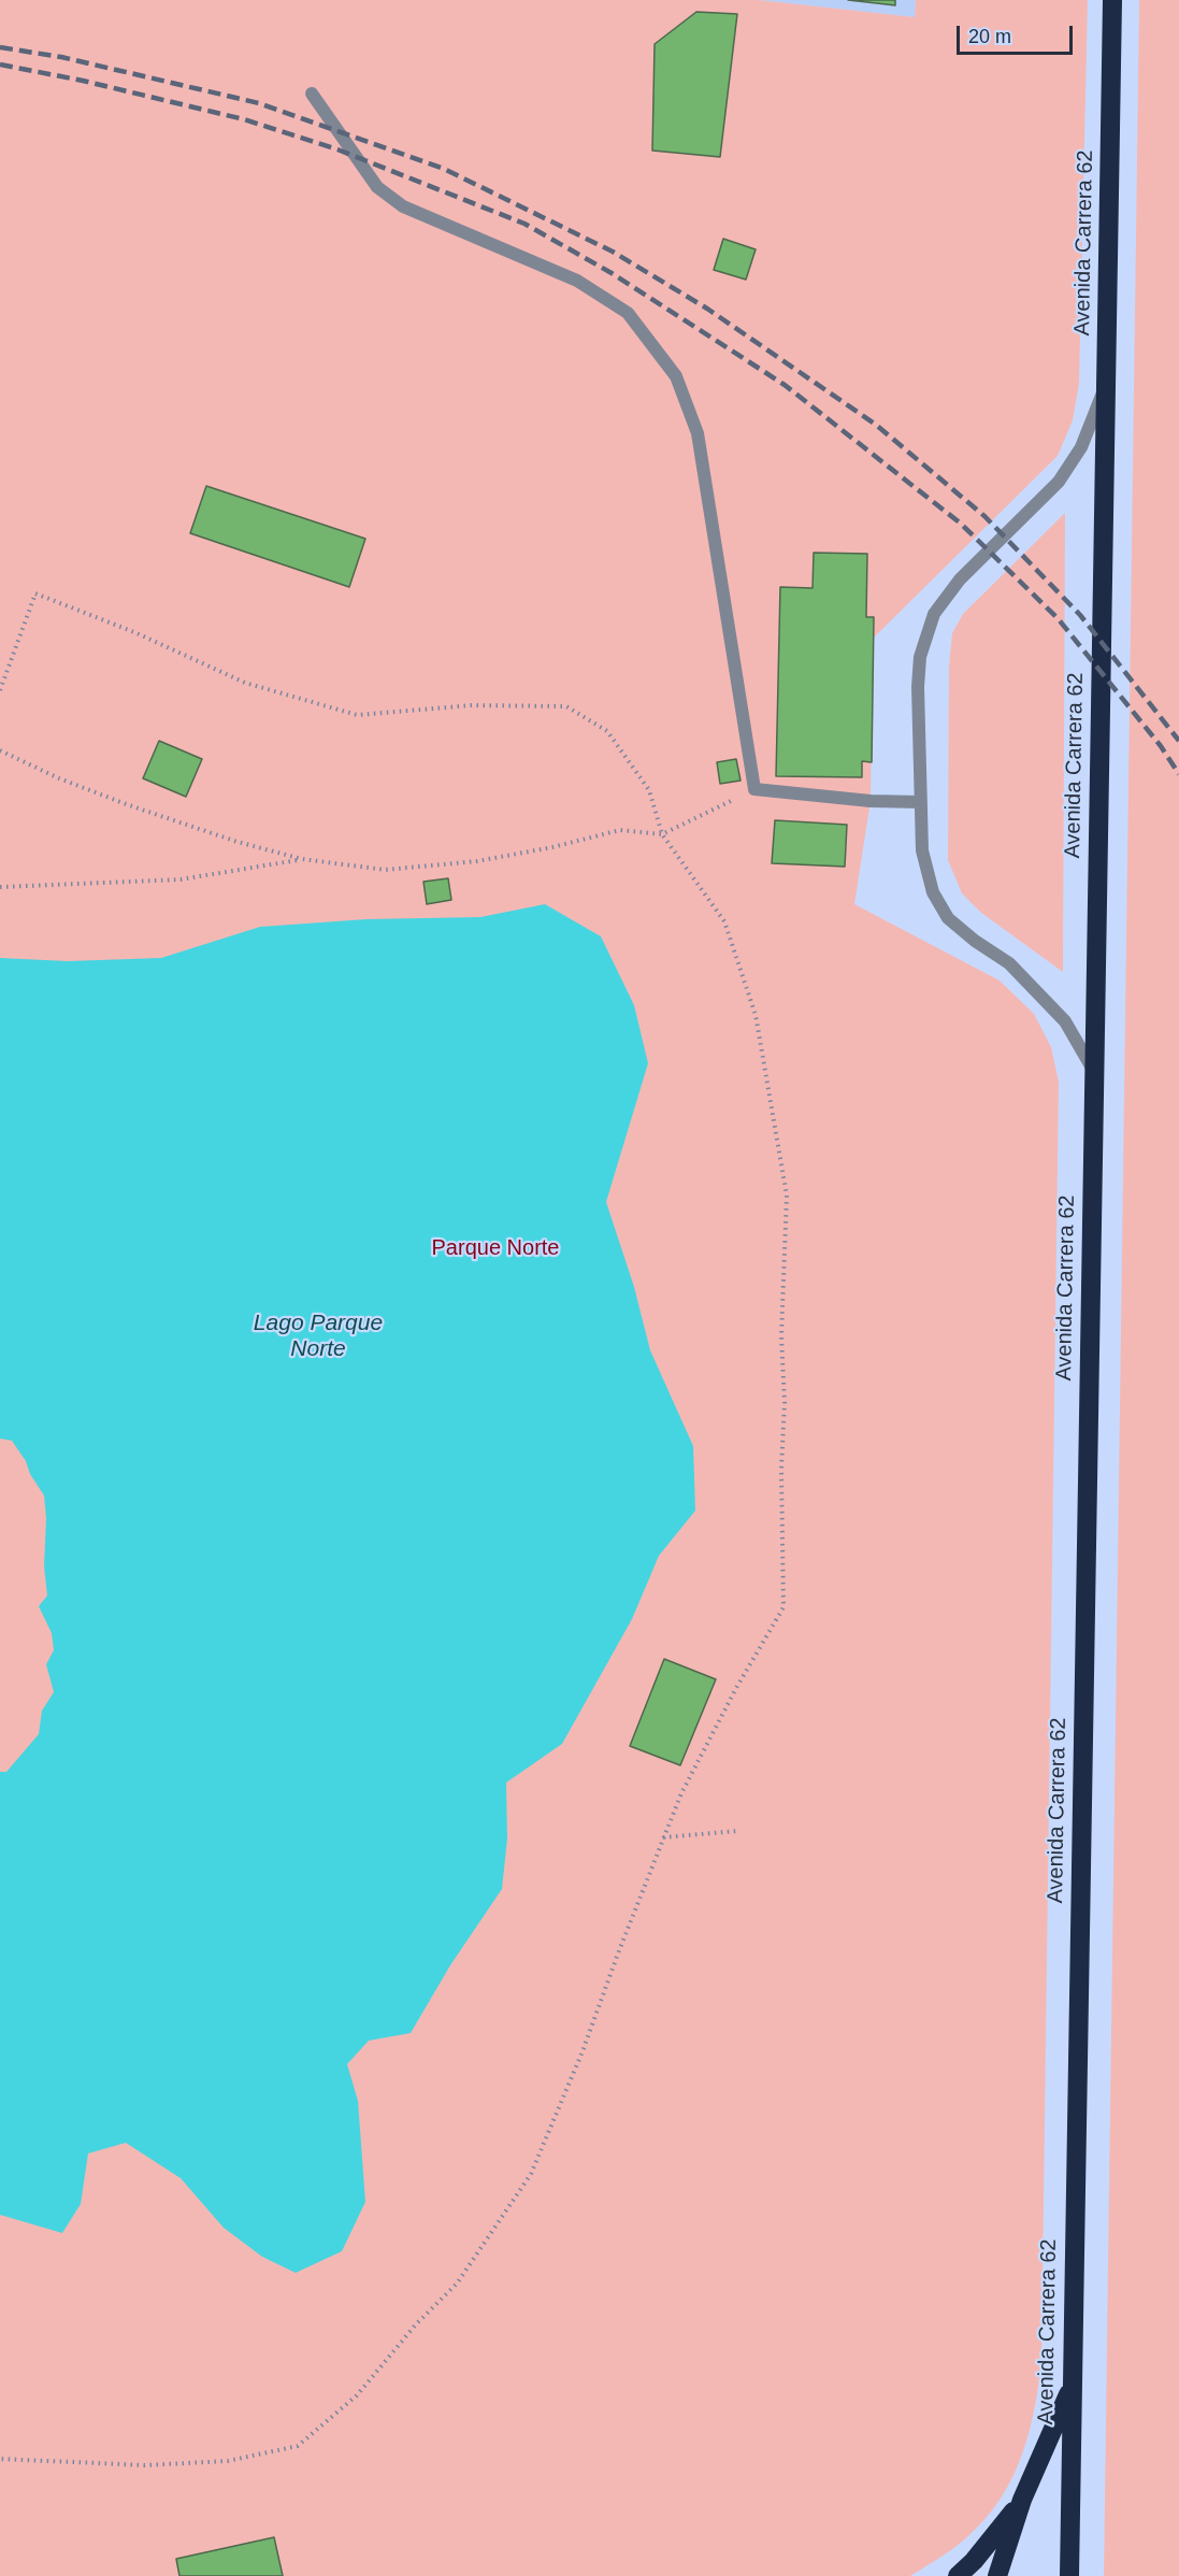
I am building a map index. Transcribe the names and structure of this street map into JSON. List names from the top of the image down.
{
  "streets": {
    "highway": ["Avenida Carrera 62"]
  },
  "water": ["Lago Parque Norte"],
  "parks": ["Parque Norte"],
  "scale_bar": "20 m"
}
